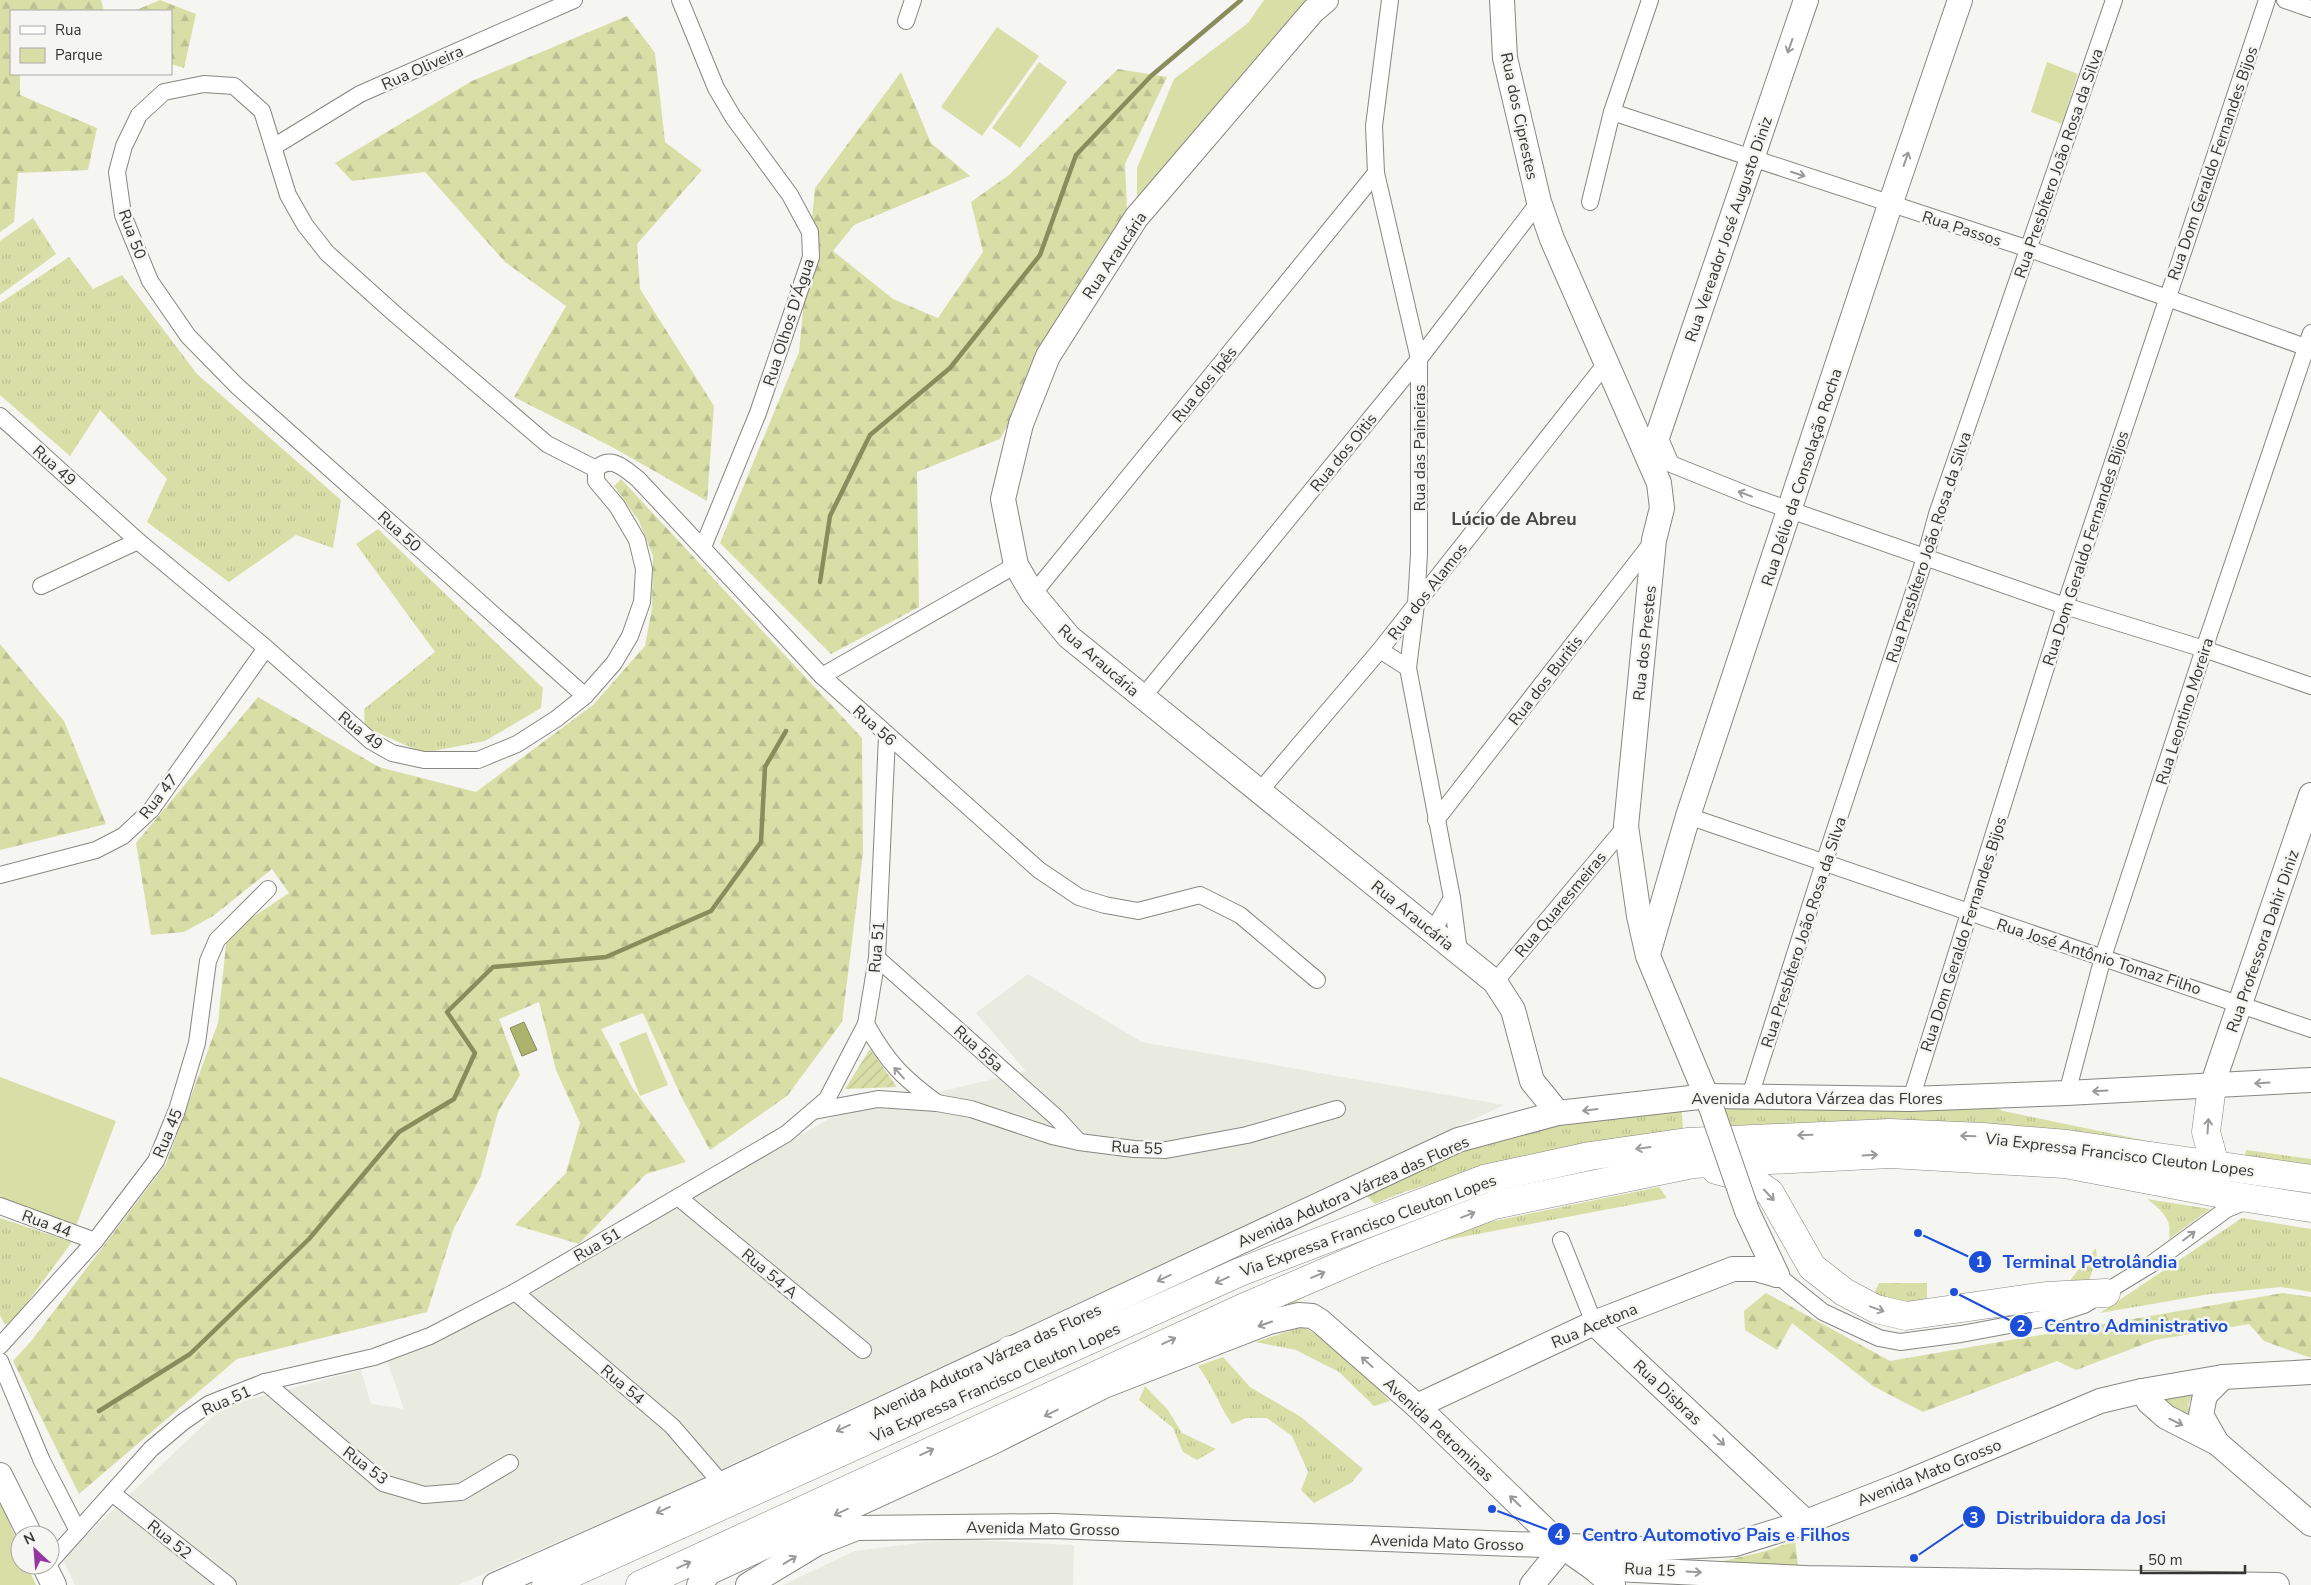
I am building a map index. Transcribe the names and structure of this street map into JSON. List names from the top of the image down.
{
  "streets": {
    "highway": ["Via Expressa Francisco Cleuton Lopes"],
    "street": [
      "Rua Oliveira",
      "Rua dos Ciprestes",
      "Rua Presbítero João Rosa da Silva",
      "Rua Dom Geraldo Fernandes Bijos",
      "Rua Passos",
      "Rua Vereador José Augusto Diniz",
      "Rua 50",
      "Rua Araucária",
      "Rua Olhos D'Água",
      "Rua dos Ipês",
      "Rua das Paineiras",
      "Rua dos Oitis",
      "Rua 49",
      "Rua Délio da Consolação Rocha",
      "Rua dos Alamos",
      "Rua dos Prestes",
      "Rua dos Buritis",
      "Rua Leontino Moreira",
      "Rua 56",
      "Rua 47",
      "Rua Quaresmeiras",
      "Rua Professora Dahir Diniz",
      "Rua 51",
      "Rua José Antônio Tomaz Filho",
      "Rua 55a",
      "Avenida Adutora Várzea das Flores",
      "Rua 45",
      "Rua 55",
      "Rua 44",
      "Rua 54 A",
      "Rua Acetona",
      "Rua 54",
      "Rua Disbras",
      "Avenida Petrominas",
      "Rua 53",
      "Avenida Mato Grosso",
      "Rua 52",
      "Rua 15"
    ]
  },
  "crossings": [
    ["Rua Oliveira", "Rua 50"],
    ["Rua dos Ciprestes", "Rua dos Oitis"],
    ["Rua dos Ciprestes", "Rua dos Prestes"],
    ["Rua Presbítero João Rosa da Silva", "Rua Passos"],
    ["Rua Presbítero João Rosa da Silva", "Rua José Antônio Tomaz Filho"],
    ["Rua Presbítero João Rosa da Silva", "Avenida Adutora Várzea das Flores"],
    ["Rua Dom Geraldo Fernandes Bijos", "Rua Passos"],
    ["Rua Dom Geraldo Fernandes Bijos", "Rua José Antônio Tomaz Filho"],
    ["Rua Dom Geraldo Fernandes Bijos", "Avenida Adutora Várzea das Flores"],
    ["Rua Passos", "Rua Vereador José Augusto Diniz"],
    ["Rua Passos", "Rua Délio da Consolação Rocha"],
    ["Rua Passos", "Rua Leontino Moreira"],
    ["Rua Vereador José Augusto Diniz", "Rua dos Prestes"],
    ["Rua 50", "Rua 49"],
    ["Rua 50", "Rua 56"],
    ["Rua Araucária", "Rua dos Ipês"],
    ["Rua Araucária", "Rua das Paineiras"],
    ["Rua Araucária", "Rua dos Oitis"],
    ["Rua Araucária", "Rua dos Alamos"],
    ["Rua Araucária", "Rua Quaresmeiras"],
    ["Rua Araucária", "Avenida Adutora Várzea das Flores"],
    ["Rua Olhos D'Água", "Rua 56"],
    ["Rua dos Ipês", "Rua das Paineiras"],
    ["Rua das Paineiras", "Rua dos Oitis"],
    ["Rua das Paineiras", "Rua dos Alamos"],
    ["Rua das Paineiras", "Rua dos Buritis"],
    ["Rua dos Oitis", "Rua dos Prestes"],
    ["Rua 49", "Rua 56"],
    ["Rua 49", "Rua 47"],
    ["Rua Délio da Consolação Rocha", "Rua dos Prestes"],
    ["Rua Délio da Consolação Rocha", "Rua José Antônio Tomaz Filho"],
    ["Rua dos Alamos", "Rua dos Prestes"],
    ["Rua dos Prestes", "Rua dos Buritis"],
    ["Rua dos Prestes", "Rua Quaresmeiras"],
    ["Rua dos Prestes", "Avenida Adutora Várzea das Flores"],
    ["Rua dos Prestes", "Rua Acetona"],
    ["Rua Leontino Moreira", "Rua José Antônio Tomaz Filho"],
    ["Rua Leontino Moreira", "Avenida Adutora Várzea das Flores"],
    ["Rua 56", "Rua 51"],
    ["Rua Professora Dahir Diniz", "Rua José Antônio Tomaz Filho"],
    ["Rua Professora Dahir Diniz", "Avenida Adutora Várzea das Flores"],
    ["Rua 51", "Rua 55a"],
    ["Rua 51", "Rua 55"],
    ["Rua 51", "Rua 54 A"],
    ["Rua 51", "Rua 54"],
    ["Rua 51", "Rua 53"],
    ["Rua 51", "Rua 52"],
    ["Rua 55a", "Rua 55"],
    ["Avenida Adutora Várzea das Flores", "Rua 54"],
    ["Rua 45", "Rua 44"],
    ["Rua Acetona", "Rua Disbras"],
    ["Rua Acetona", "Avenida Petrominas"],
    ["Rua Disbras", "Avenida Mato Grosso"],
    ["Avenida Petrominas", "Avenida Mato Grosso"],
    ["Avenida Petrominas", "Rua 15"]
  ],
  "one_way": ["Rua Disbras", "Avenida Petrominas", "Rua 15"],
  "districts": ["Lúcio de Abreu"],
  "places": [
    "Terminal Petrolândia",
    "Centro Administrativo",
    "Centro Automotivo Pais e Filhos",
    "Distribuidora da Josi"
  ],
  "legend": ["Rua", "Parque"],
  "scale_bar": "50 m",
  "north": "top left"
}
